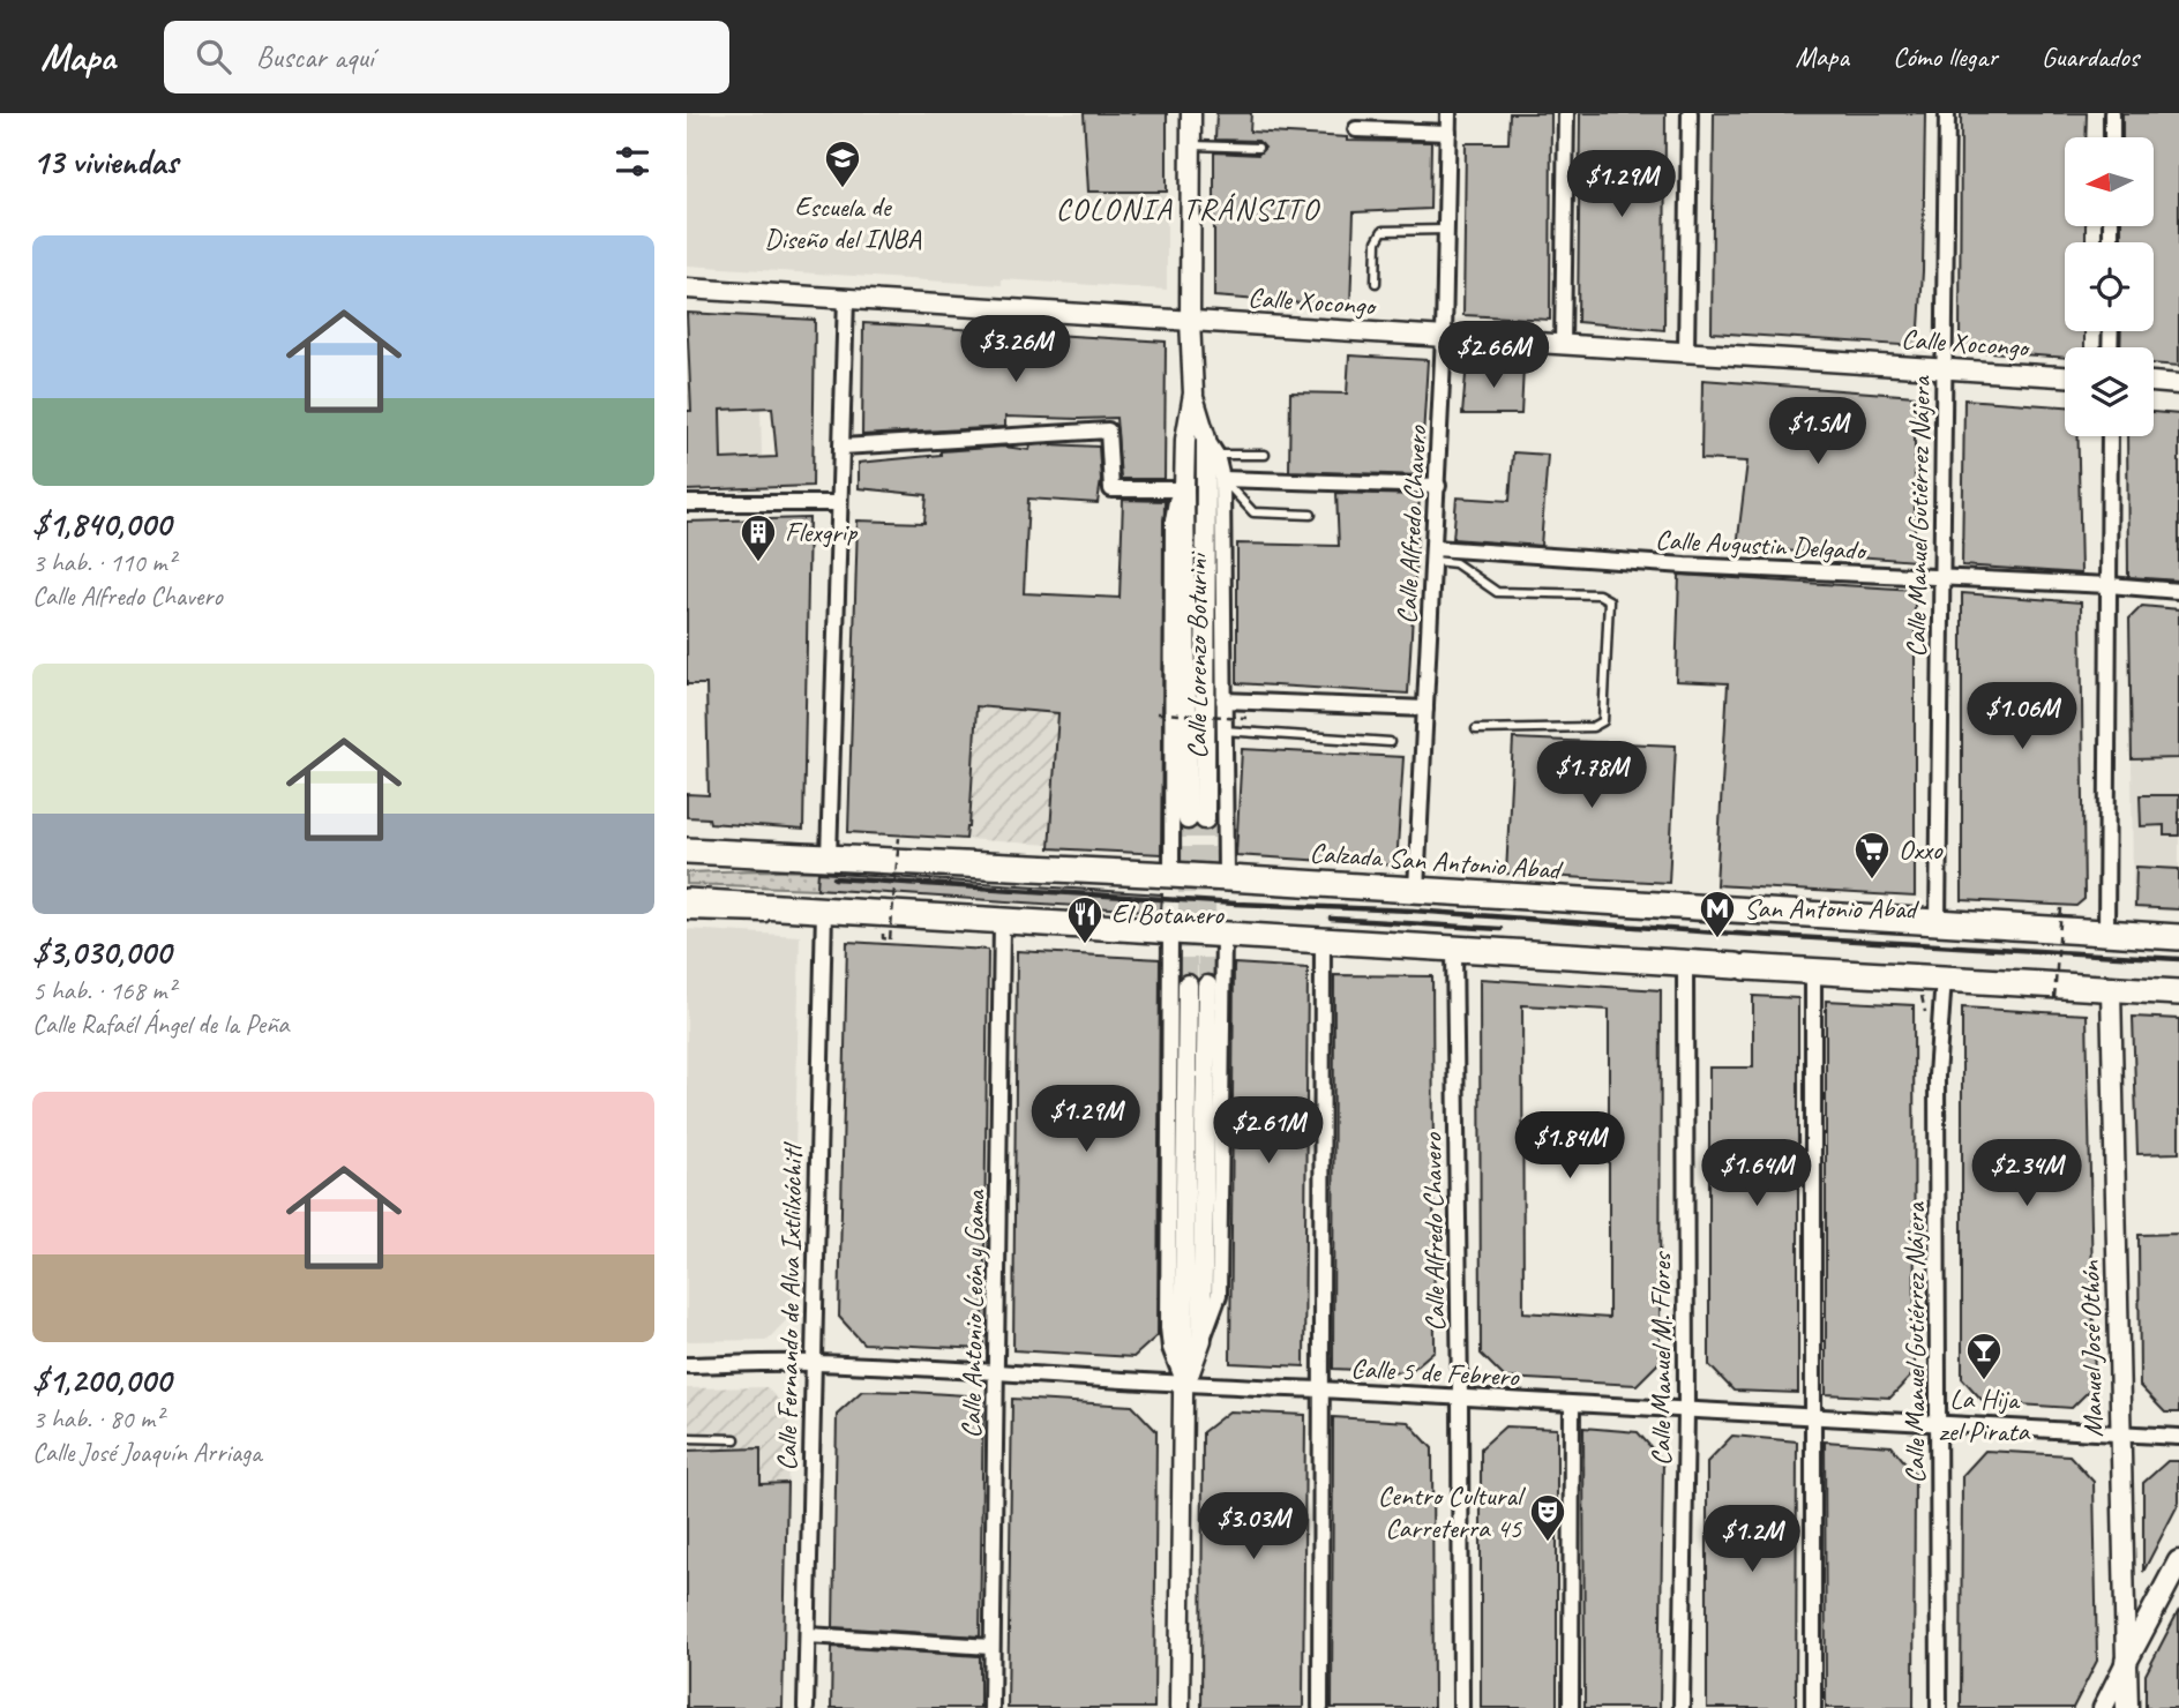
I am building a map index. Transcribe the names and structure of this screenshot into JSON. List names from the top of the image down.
{
  "streets": {
    "highway": ["Calzada San Antonio Abad"],
    "main road": ["Calle Xocongo", "Calle Lorenzo Boturini", "Manuel José Othón"],
    "street": [
      "Calle Manuel Gutiérrez Nájera",
      "Calle Alfredo Chavero",
      "Calle Augustin Delgado",
      "Calle Fernando de Alva Ixtlilxóchitl",
      "Calle Antonio León y Gama",
      "Calle Manuel M. Flores",
      "Calle 5 de Febrero"
    ]
  },
  "crossings": [
    ["Calle Xocongo", "Calle Manuel Gutiérrez Nájera"],
    ["Calle Xocongo", "Calle Alfredo Chavero"],
    ["Calle Xocongo", "Calle Lorenzo Boturini"],
    ["Calle Manuel Gutiérrez Nájera", "Calle Augustin Delgado"],
    ["Calle Manuel Gutiérrez Nájera", "Calzada San Antonio Abad"],
    ["Calle Manuel Gutiérrez Nájera", "Calle 5 de Febrero"],
    ["Calle Alfredo Chavero", "Calle Augustin Delgado"],
    ["Calle Alfredo Chavero", "Calzada San Antonio Abad"],
    ["Calle Alfredo Chavero", "Calle 5 de Febrero"],
    ["Calle Lorenzo Boturini", "Calzada San Antonio Abad"],
    ["Calle Fernando de Alva Ixtlilxóchitl", "Calle 5 de Febrero"],
    ["Calle Antonio León y Gama", "Calle 5 de Febrero"],
    ["Manuel José Othón", "Calle 5 de Febrero"],
    ["Calle Manuel M. Flores", "Calle 5 de Febrero"]
  ],
  "districts": ["COLONIA TRÁNSITO"],
  "places": {
    "school or university": ["Escuela de Diseño del INBA"],
    "building": ["Flexgrip"],
    "supermarket": ["Oxxo"],
    "metro station": ["San Antonio Abad"],
    "restaurant": ["El Botanero"],
    "bar": ["La Hija zel Pirata"],
    "theatre": ["Centro Cultural Carreterra 45"]
  },
  "north": "left",
  "page": {
    "header": "Mapa",
    "search": "Buscar aquí",
    "nav": ["Mapa", "Cómo llegar", "Guardados"],
    "heading": "13 viviendas",
    "price": [
      "$1.29M",
      "$3.26M",
      "$2.66M",
      "$1.5M",
      "$1.06M",
      "$1.78M",
      "$1.29M",
      "$2.61M",
      "$1.84M",
      "$1.64M",
      "$2.34M",
      "$3.03M",
      "$1.2M"
    ],
    "list": [
      {
        "name": "$1,840,000",
        "note": "3 hab. · 110 m² · Calle Alfredo Chavero"
      },
      {
        "name": "$3,030,000",
        "note": "5 hab. · 168 m² · Calle Rafaél Ángel de la Peña"
      },
      {
        "name": "$1,200,000",
        "note": "3 hab. · 80 m² · Calle José Joaquín Arriaga"
      }
    ]
  }
}
